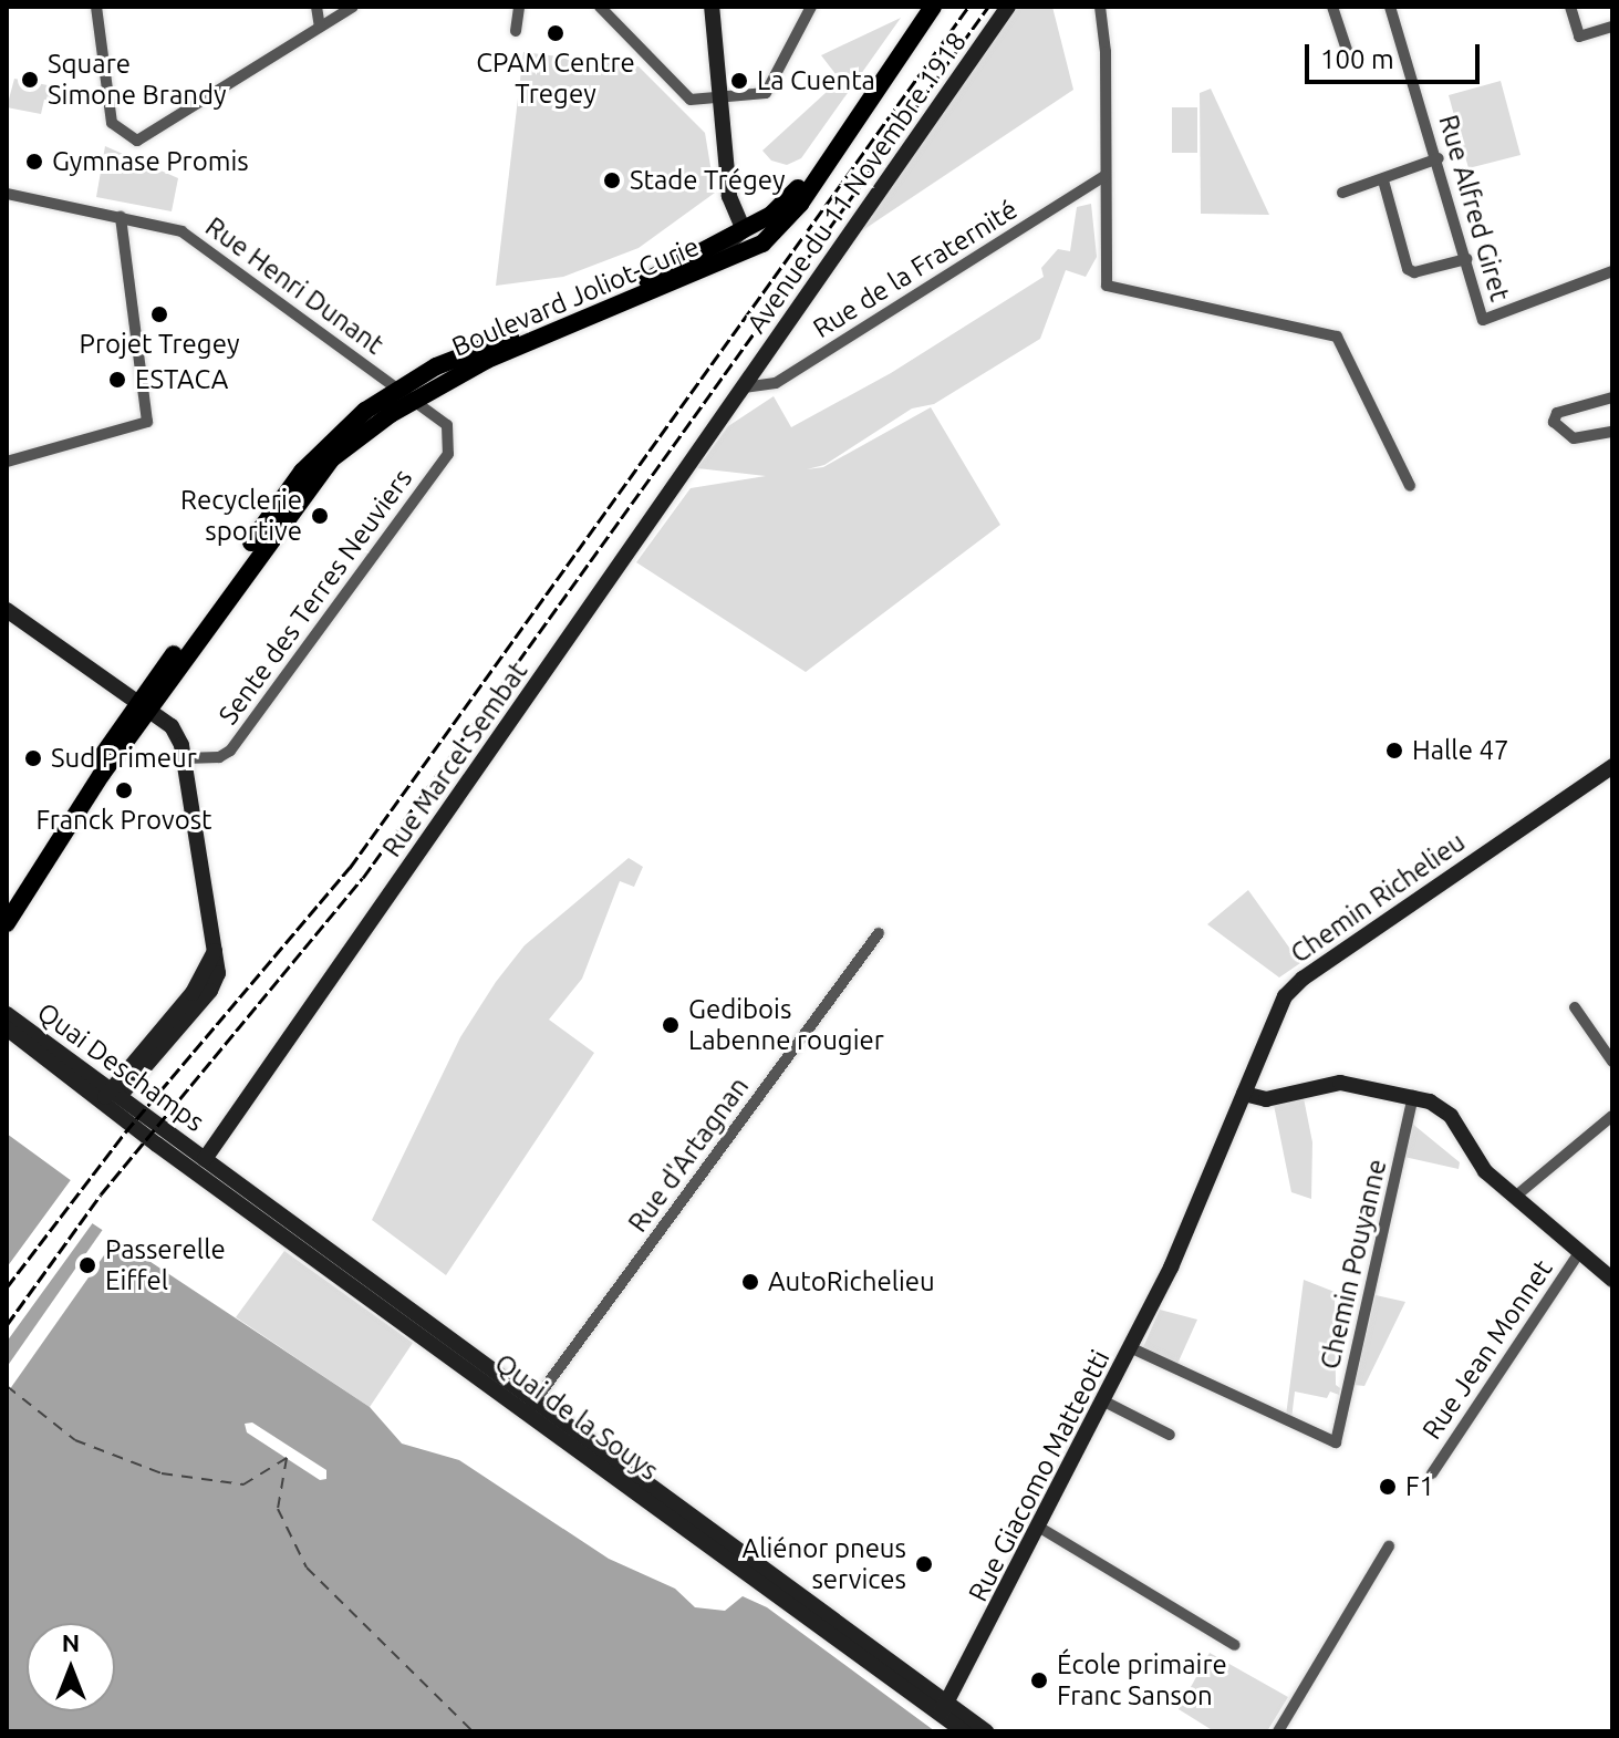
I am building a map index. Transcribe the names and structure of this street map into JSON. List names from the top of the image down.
{
  "streets": {
    "main road": ["Boulevard Joliot-Curie"],
    "street": [
      "Avenue du 11 Novembre 1918",
      "Rue Alfred Giret",
      "Rue de la Fraternité",
      "Rue Henri Dunant",
      "Sente des Terres Neuviers",
      "Rue Marcel Sembat",
      "Chemin Richelieu",
      "Quai Deschamps",
      "Rue d'Artagnan",
      "Chemin Pouyanne",
      "Rue Jean Monnet",
      "Quai de la Souys",
      "Rue Giacomo Matteotti"
    ]
  },
  "crossings": [
    ["Avenue du 11 Novembre 1918", "Rue de la Fraternité"],
    ["Avenue du 11 Novembre 1918", "Rue Marcel Sembat"],
    ["Rue de la Fraternité", "Rue Marcel Sembat"],
    ["Rue Henri Dunant", "Boulevard Joliot-Curie"],
    ["Rue Henri Dunant", "Sente des Terres Neuviers"],
    ["Rue Marcel Sembat", "Quai Deschamps"],
    ["Rue Marcel Sembat", "Quai de la Souys"],
    ["Chemin Richelieu", "Rue Giacomo Matteotti"],
    ["Quai Deschamps", "Quai de la Souys"],
    ["Rue d'Artagnan", "Quai de la Souys"],
    ["Chemin Pouyanne", "Rue Giacomo Matteotti"],
    ["Quai de la Souys", "Rue Giacomo Matteotti"]
  ],
  "places": [
    "CPAM Centre Tregey",
    "Square Simone Brandy",
    "La Cuenta",
    "Gymnase Promis",
    "Stade Trégey",
    "Projet Tregey",
    "ESTACA",
    "Recyclerie sportive",
    "Halle 47",
    "Sud Primeur",
    "Franck Provost",
    "Gedibois Labenne rougier",
    "Passerelle Eiffel",
    "AutoRichelieu",
    "F1",
    "Aliénor pneus services",
    "École primaire Franc Sanson"
  ],
  "scale_bar": "100 m",
  "north": "top"
}
